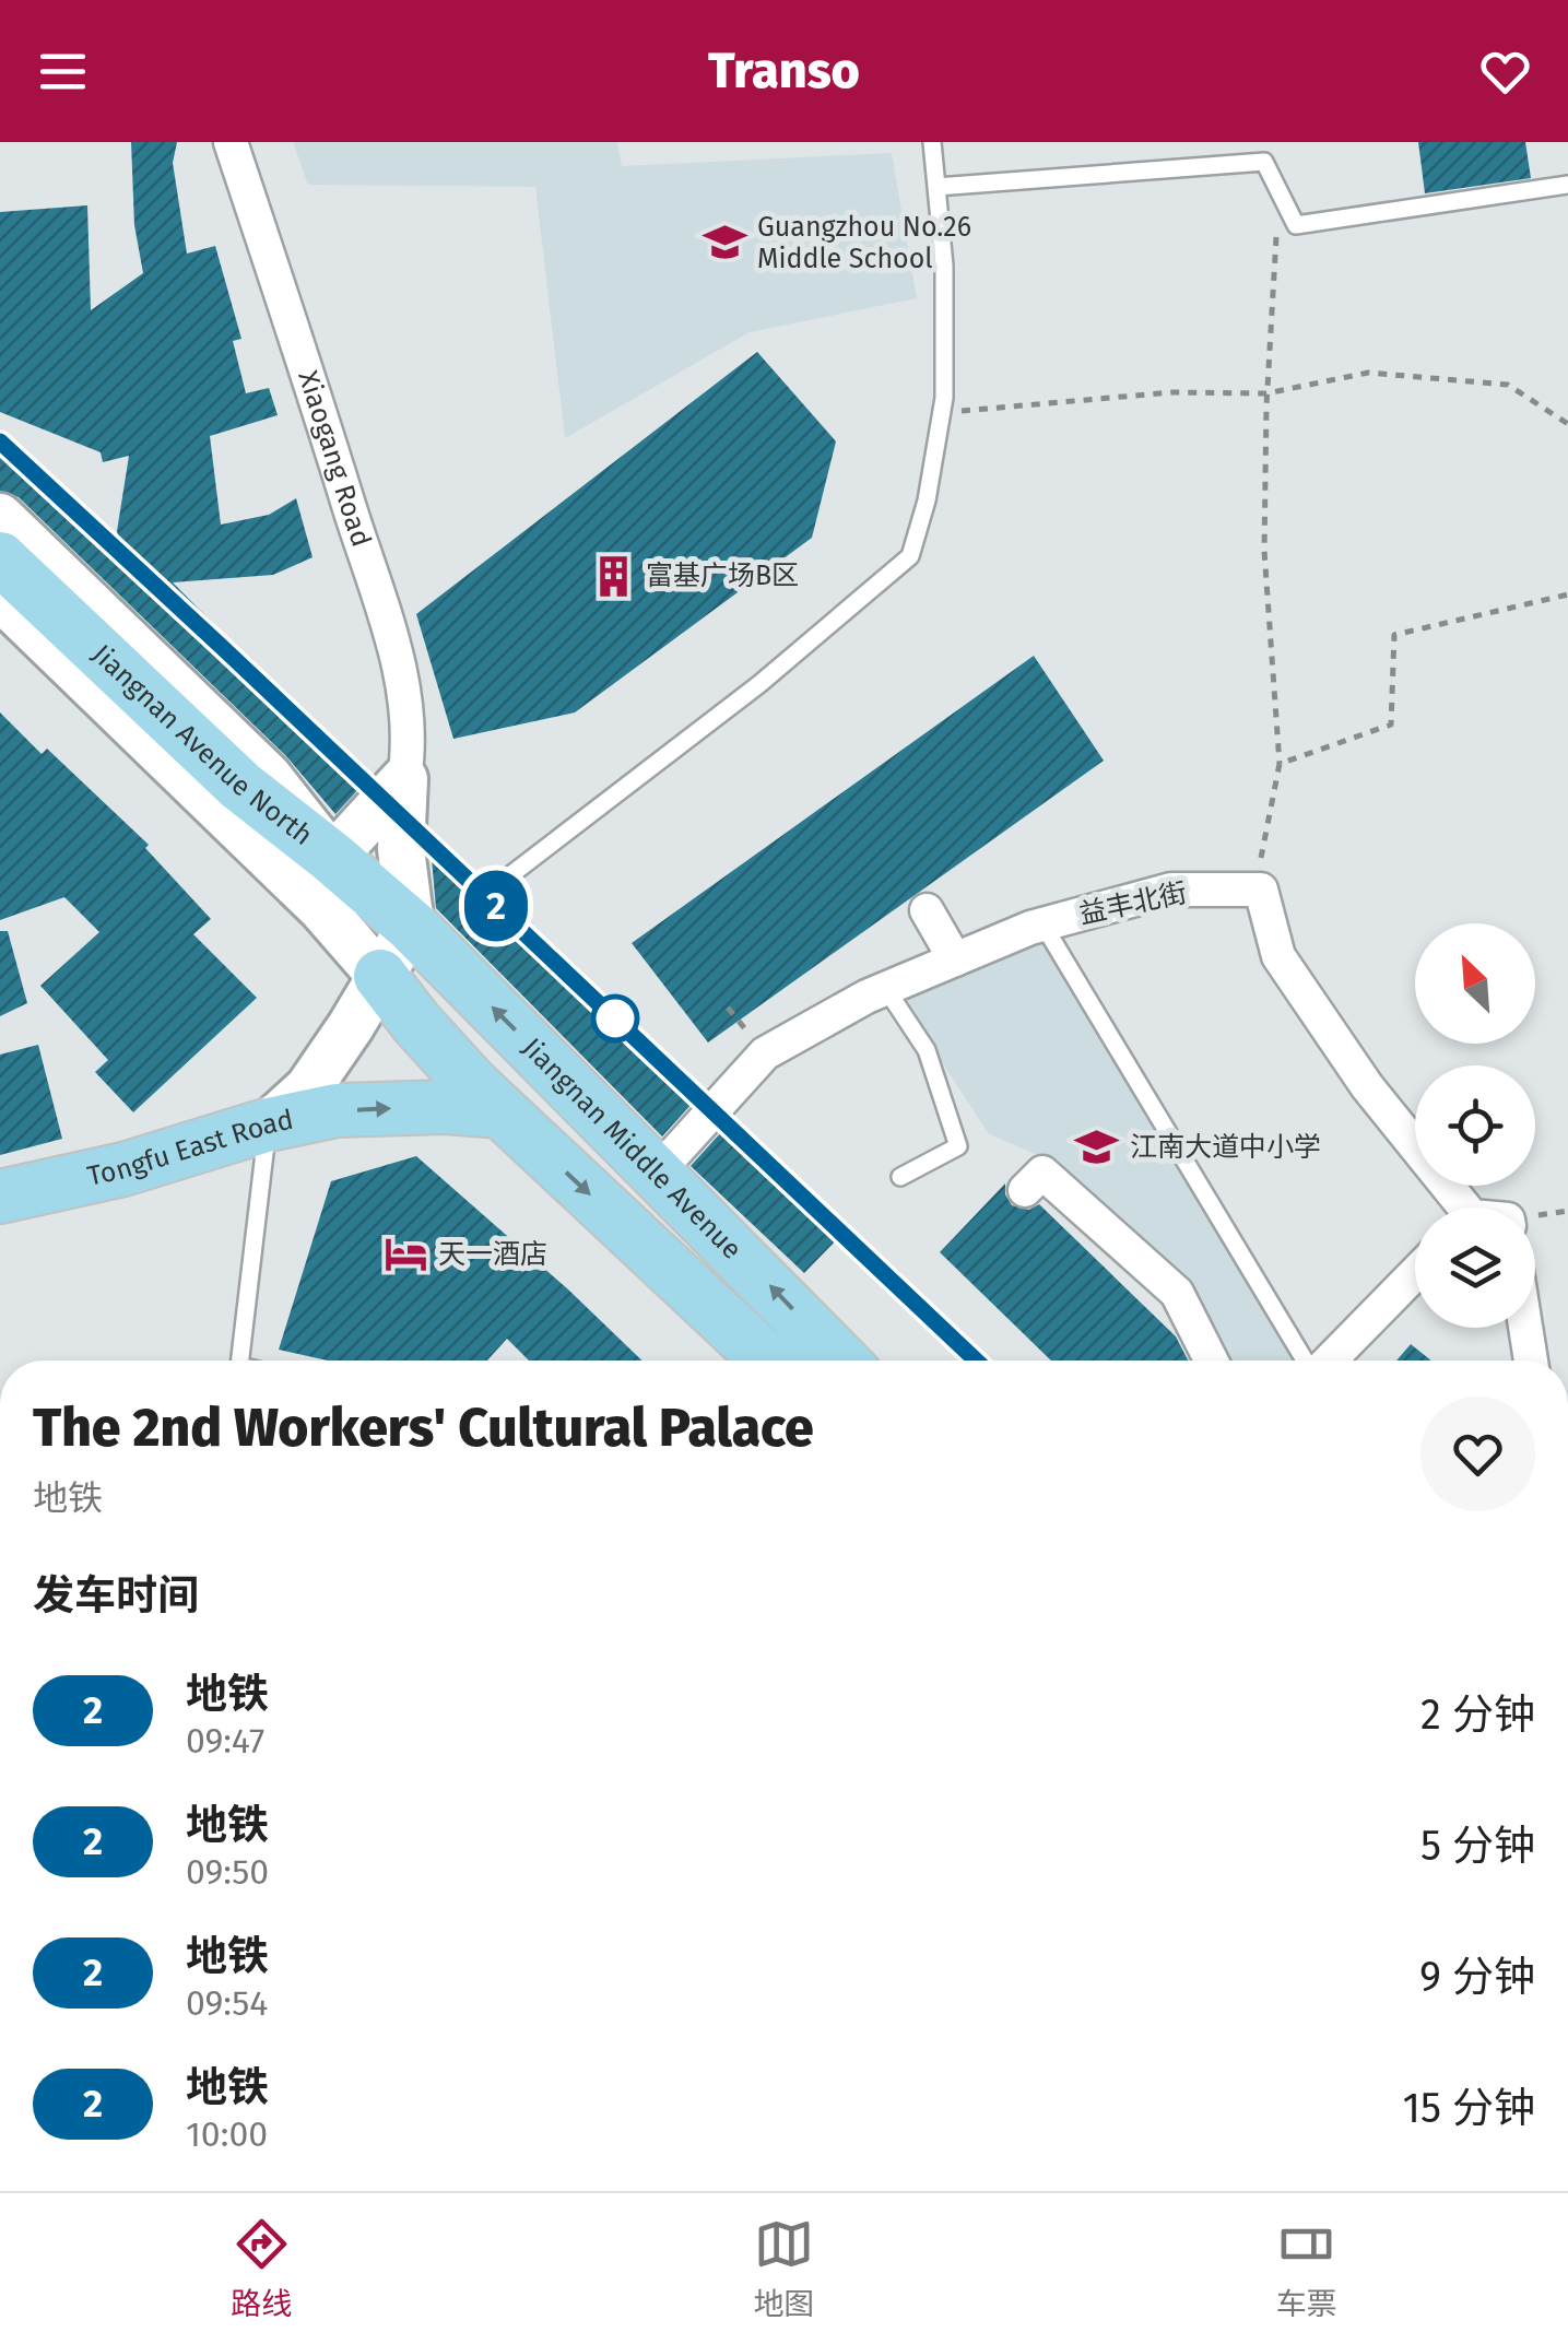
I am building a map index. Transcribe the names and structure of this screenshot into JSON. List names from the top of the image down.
{
  "streets": {
    "main road": ["Jiangnan Avenue North", "Tongfu East Road", "Jiangnan Middle Avenue"],
    "street": ["Xiaogang Road", "益丰北街"]
  },
  "crossings": [
    ["Jiangnan Avenue North", "Tongfu East Road"],
    ["Jiangnan Avenue North", "Jiangnan Middle Avenue"],
    ["益丰北街", "Jiangnan Middle Avenue"],
    ["Tongfu East Road", "Jiangnan Middle Avenue"]
  ],
  "places": {
    "school or university": ["Guangzhou No.26 Middle School", "江南大道中小学"],
    "building": ["富基广场B区"],
    "hotel": ["天一酒店"]
  },
  "lines": ["metro line 2"],
  "north": "top left",
  "page": {
    "header": "Transo",
    "on_map": "2",
    "heading": [
      ["The 2nd Workers' Cultural Palace", "地铁"],
      "发车时间"
    ],
    "list": [
      {
        "mark": "2",
        "name": "地铁",
        "note": "09:47",
        "value": "2 分钟"
      },
      {
        "mark": "2",
        "name": "地铁",
        "note": "09:50",
        "value": "5 分钟"
      },
      {
        "mark": "2",
        "name": "地铁",
        "note": "09:54",
        "value": "9 分钟"
      },
      {
        "mark": "2",
        "name": "地铁",
        "note": "10:00",
        "value": "15 分钟"
      }
    ],
    "tabs": ["路线", "地图", "车票"]
  }
}
